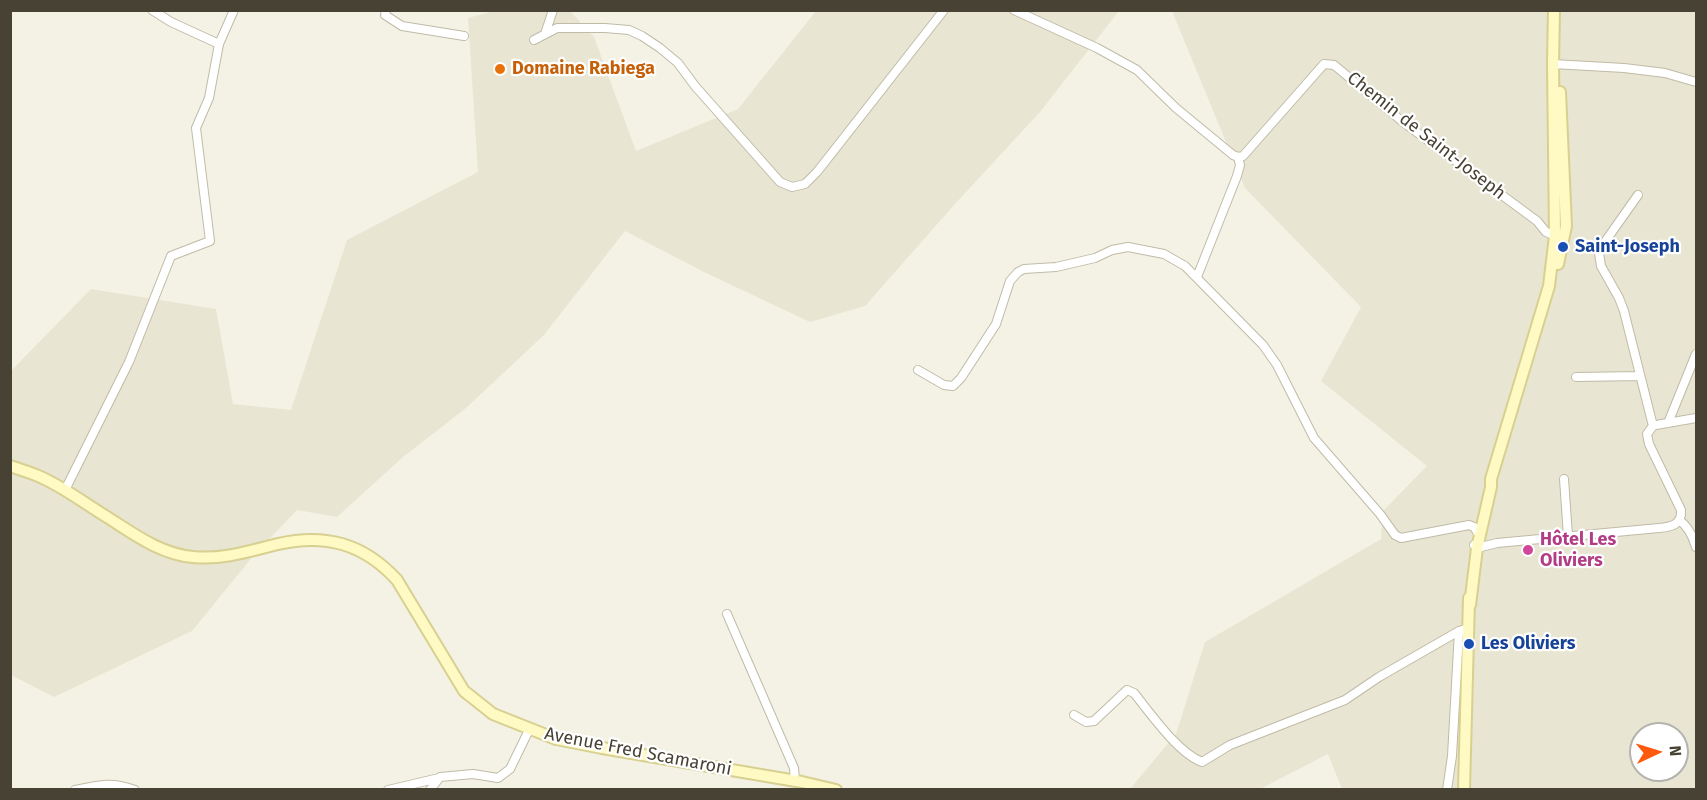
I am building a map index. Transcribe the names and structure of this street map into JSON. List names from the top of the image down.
{
  "streets": {
    "main road": ["Avenue Fred Scamaroni"],
    "street": ["Chemin de Saint-Joseph"]
  },
  "places": [
    "Domaine Rabiega",
    "Saint-Joseph",
    "Hôtel Les Oliviers",
    "Les Oliviers"
  ],
  "north": "right"
}
